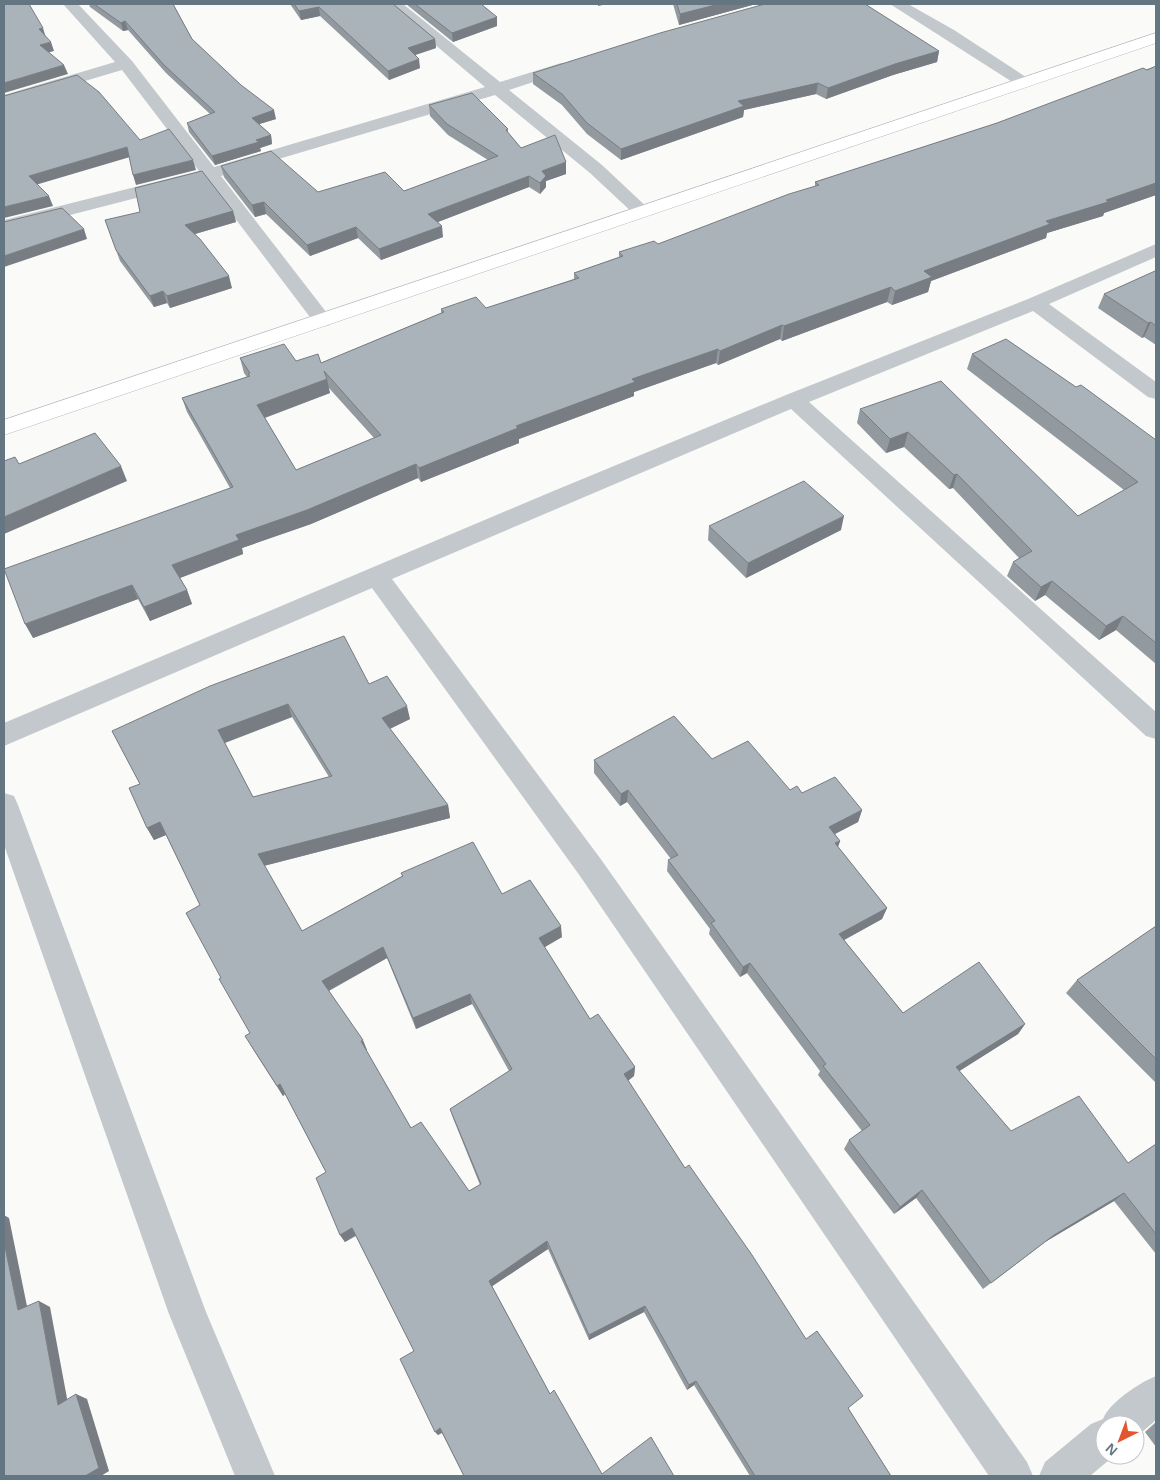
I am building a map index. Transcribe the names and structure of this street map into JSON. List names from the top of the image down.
{
  "north": "bottom left"
}
